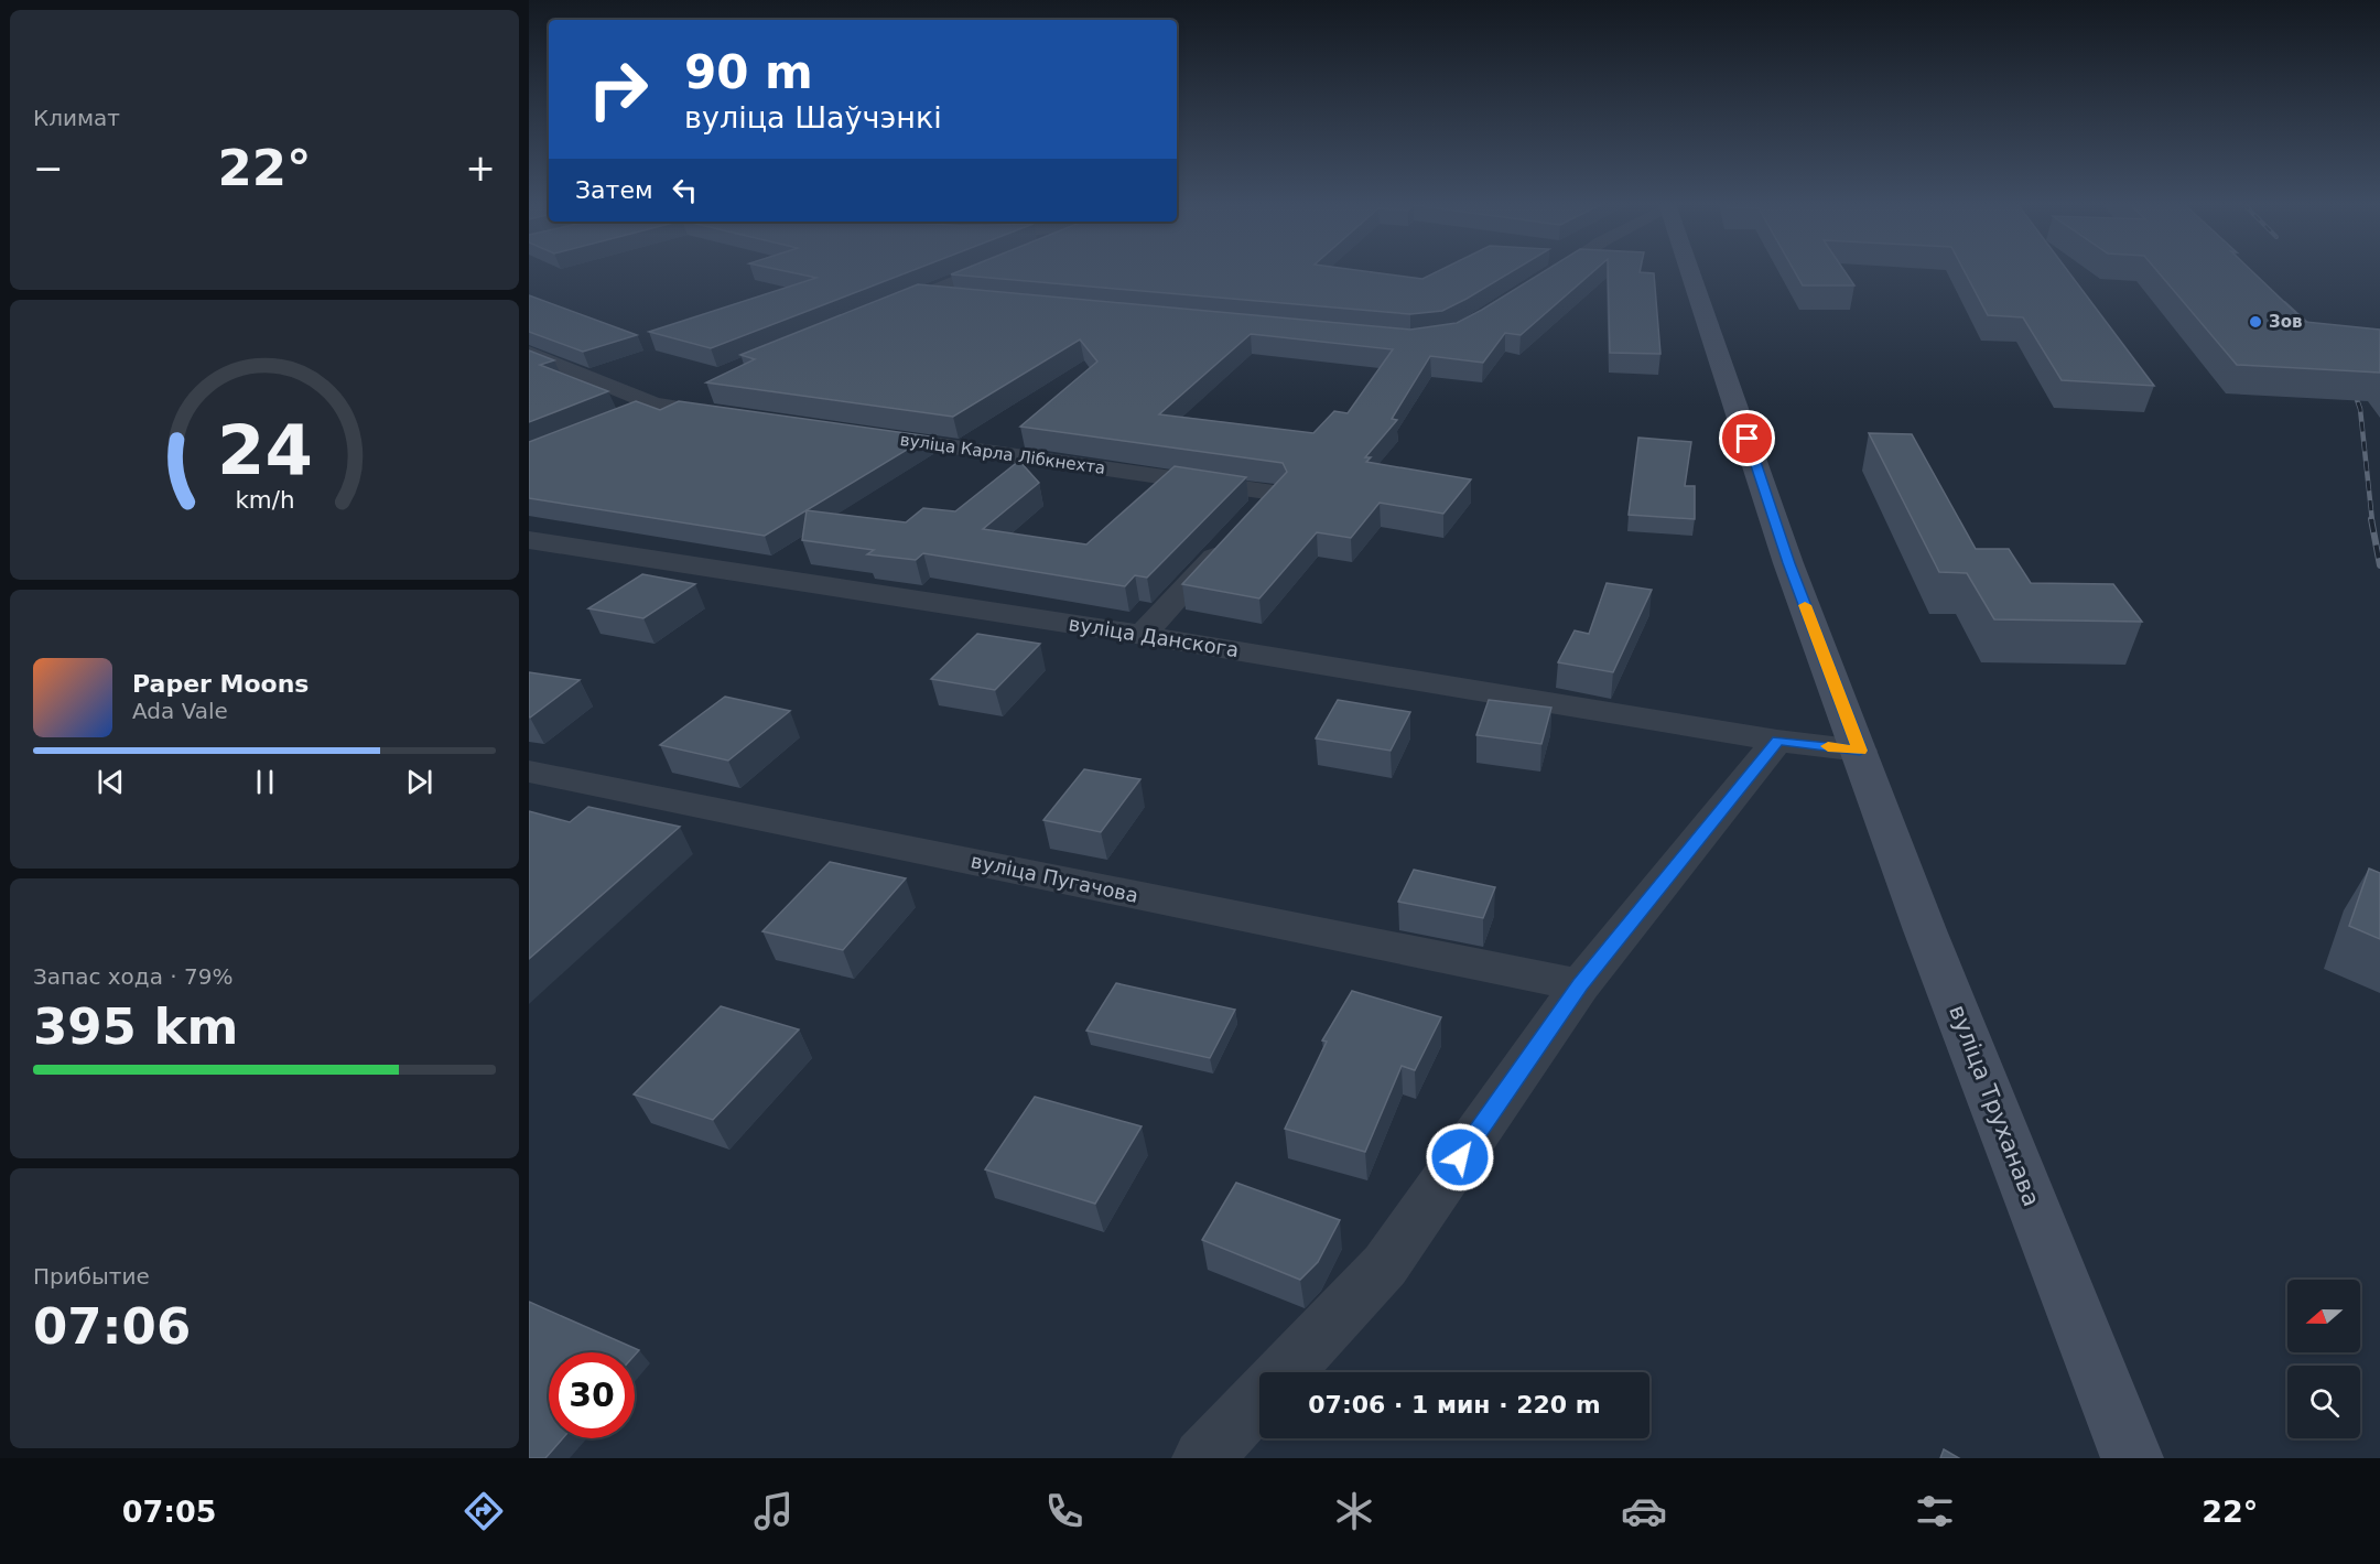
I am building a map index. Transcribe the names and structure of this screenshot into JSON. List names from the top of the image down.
{
  "streets": {
    "main road": ["вуліца Труханава"],
    "street": ["вуліца Карла Лібкнехта", "вуліца Данскога", "вуліца Пугачова"]
  },
  "crossings": [
    ["вуліца Карла Лібкнехта", "вуліца Данскога"],
    ["вуліца Данскога", "вуліца Труханава"]
  ],
  "places": ["Зов"],
  "north": "left",
  "page": {
    "tile": [
      "Климат",
      ["Запас хода · 79%", "395 km"],
      ["Прибытие", "07:06"]
    ],
    "turn": ["90 m", "вуліца Шаўчэнкі"],
    "heat": ["−", "22°", "+"],
    "then": "Затем",
    "song": ["Paper Moons", "Ada Vale"],
    "limit": "30",
    "trip": "07:06 · 1 мин · 220 m",
    "tabs": ["07:05", "22°"],
    "gauge": ["24", "km/h"]
  }
}
